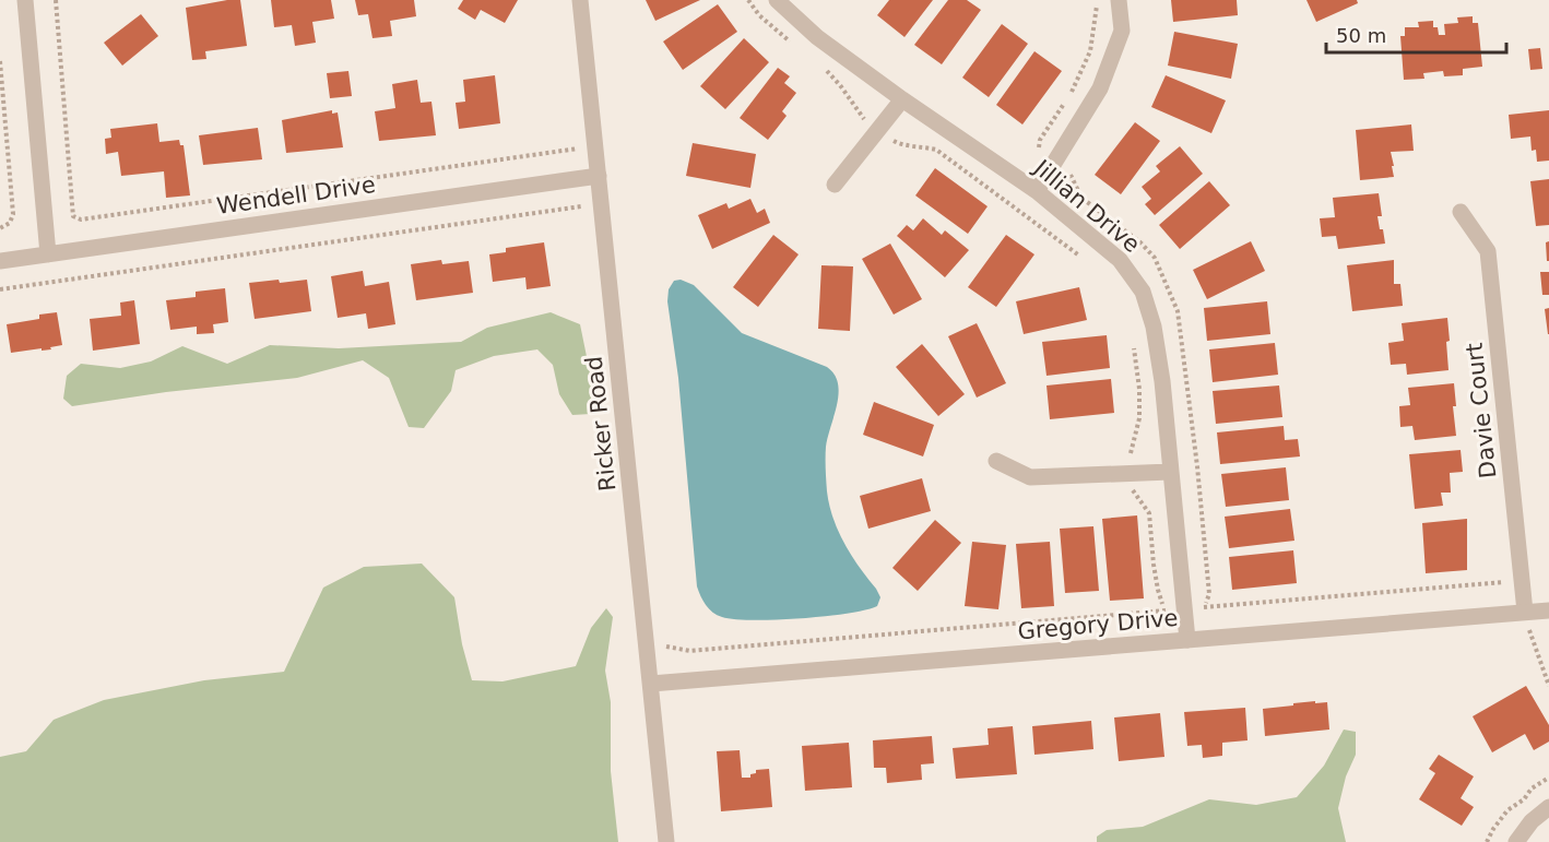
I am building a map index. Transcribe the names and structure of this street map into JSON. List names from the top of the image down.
{
  "streets": {
    "street": [
      "Wendell Drive",
      "Jillian Drive",
      "Davie Court",
      "Ricker Road",
      "Gregory Drive"
    ]
  },
  "crossings": [
    ["Wendell Drive", "Ricker Road"],
    ["Jillian Drive", "Gregory Drive"],
    ["Davie Court", "Gregory Drive"],
    ["Ricker Road", "Gregory Drive"]
  ],
  "scale_bar": "50 m"
}
